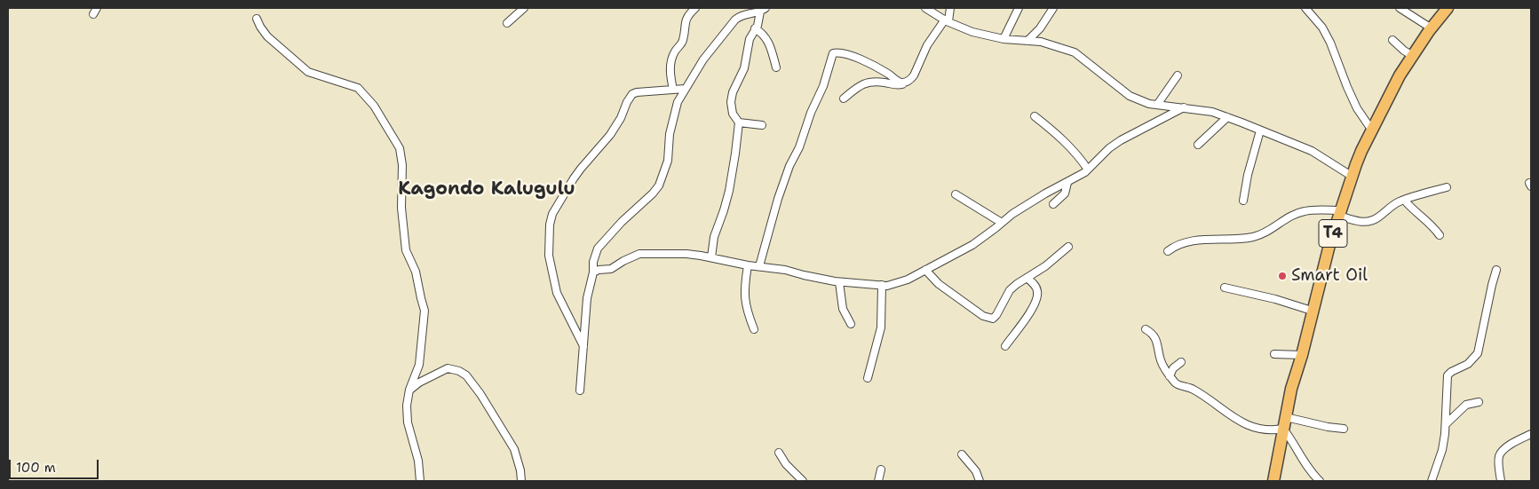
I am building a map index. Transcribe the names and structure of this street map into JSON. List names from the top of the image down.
{
  "streets": {
    "highway": ["T4"]
  },
  "districts": ["Kagondo Kalugulu"],
  "places": ["Smart Oil"],
  "scale_bar": "100 m"
}
